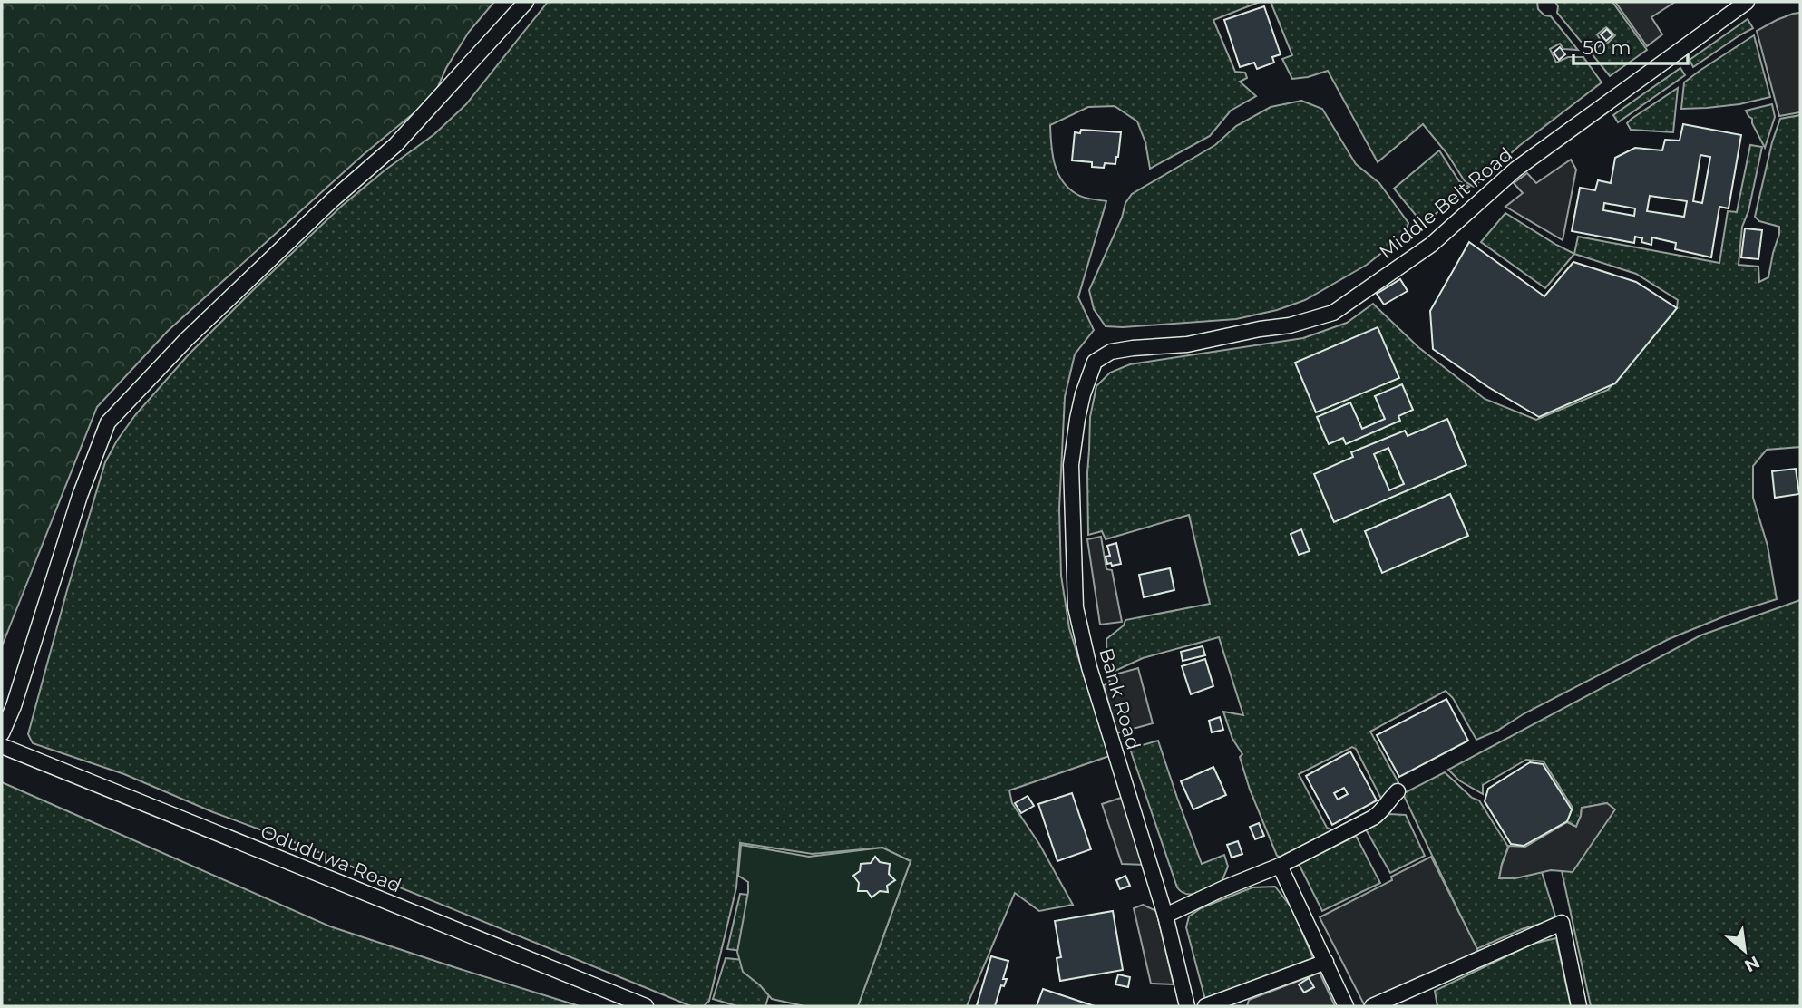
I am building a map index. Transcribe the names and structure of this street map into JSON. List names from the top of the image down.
{
  "streets": {
    "street": ["Middle Belt Road", "Bank Road", "Oduduwa Road"]
  },
  "crossings": [
    ["Middle Belt Road", "Bank Road"]
  ],
  "scale_bar": "50 m",
  "north": "bottom right"
}
